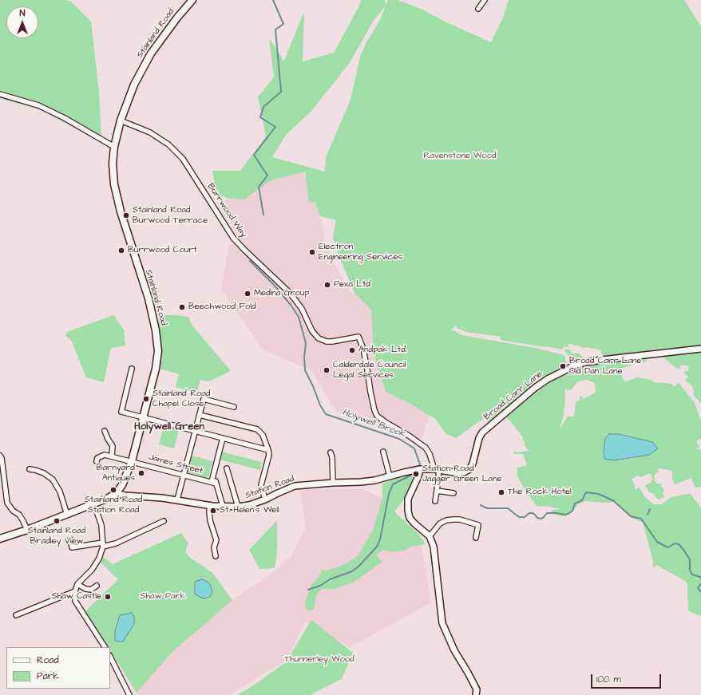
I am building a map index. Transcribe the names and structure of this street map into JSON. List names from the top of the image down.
{
  "streets": {
    "main road": ["Stainland Road"],
    "street": [
      "Burrwood Way",
      "Broad Carr Lane",
      "James Street",
      "Station Road"
    ]
  },
  "crossings": [
    ["Stainland Road", "Burrwood Way"],
    ["Stainland Road", "James Street"],
    ["Stainland Road", "Station Road"],
    ["Burrwood Way", "Broad Carr Lane"],
    ["Broad Carr Lane", "Station Road"]
  ],
  "districts": ["Holywell Green"],
  "water": ["Holywell Brook"],
  "parks": ["Ravenstone Wood", "Shaw Park", "Thunnerley Wood"],
  "places": [
    "Stainland Road Burwood Terrace",
    "Burrwood Court",
    "Electron Engineering Services",
    "Pexa Ltd",
    "Medina Group",
    "Beechwood Fold",
    "Andpak Ltd.",
    "Broad Carr Lane Old Dan Lane",
    "Calderdale Council Legal Services",
    "Stainland Road Chapel Close",
    "Barnyard Antiques",
    "Station Road Jagger Green Lane",
    "Stainland Road Station Road",
    "The Rock Hotel",
    "St. Helen's Well",
    "Stainland Road Bradley View",
    "Shaw Castle"
  ],
  "legend": ["Road", "Park"],
  "scale_bar": "100 m",
  "north": "top"
}
